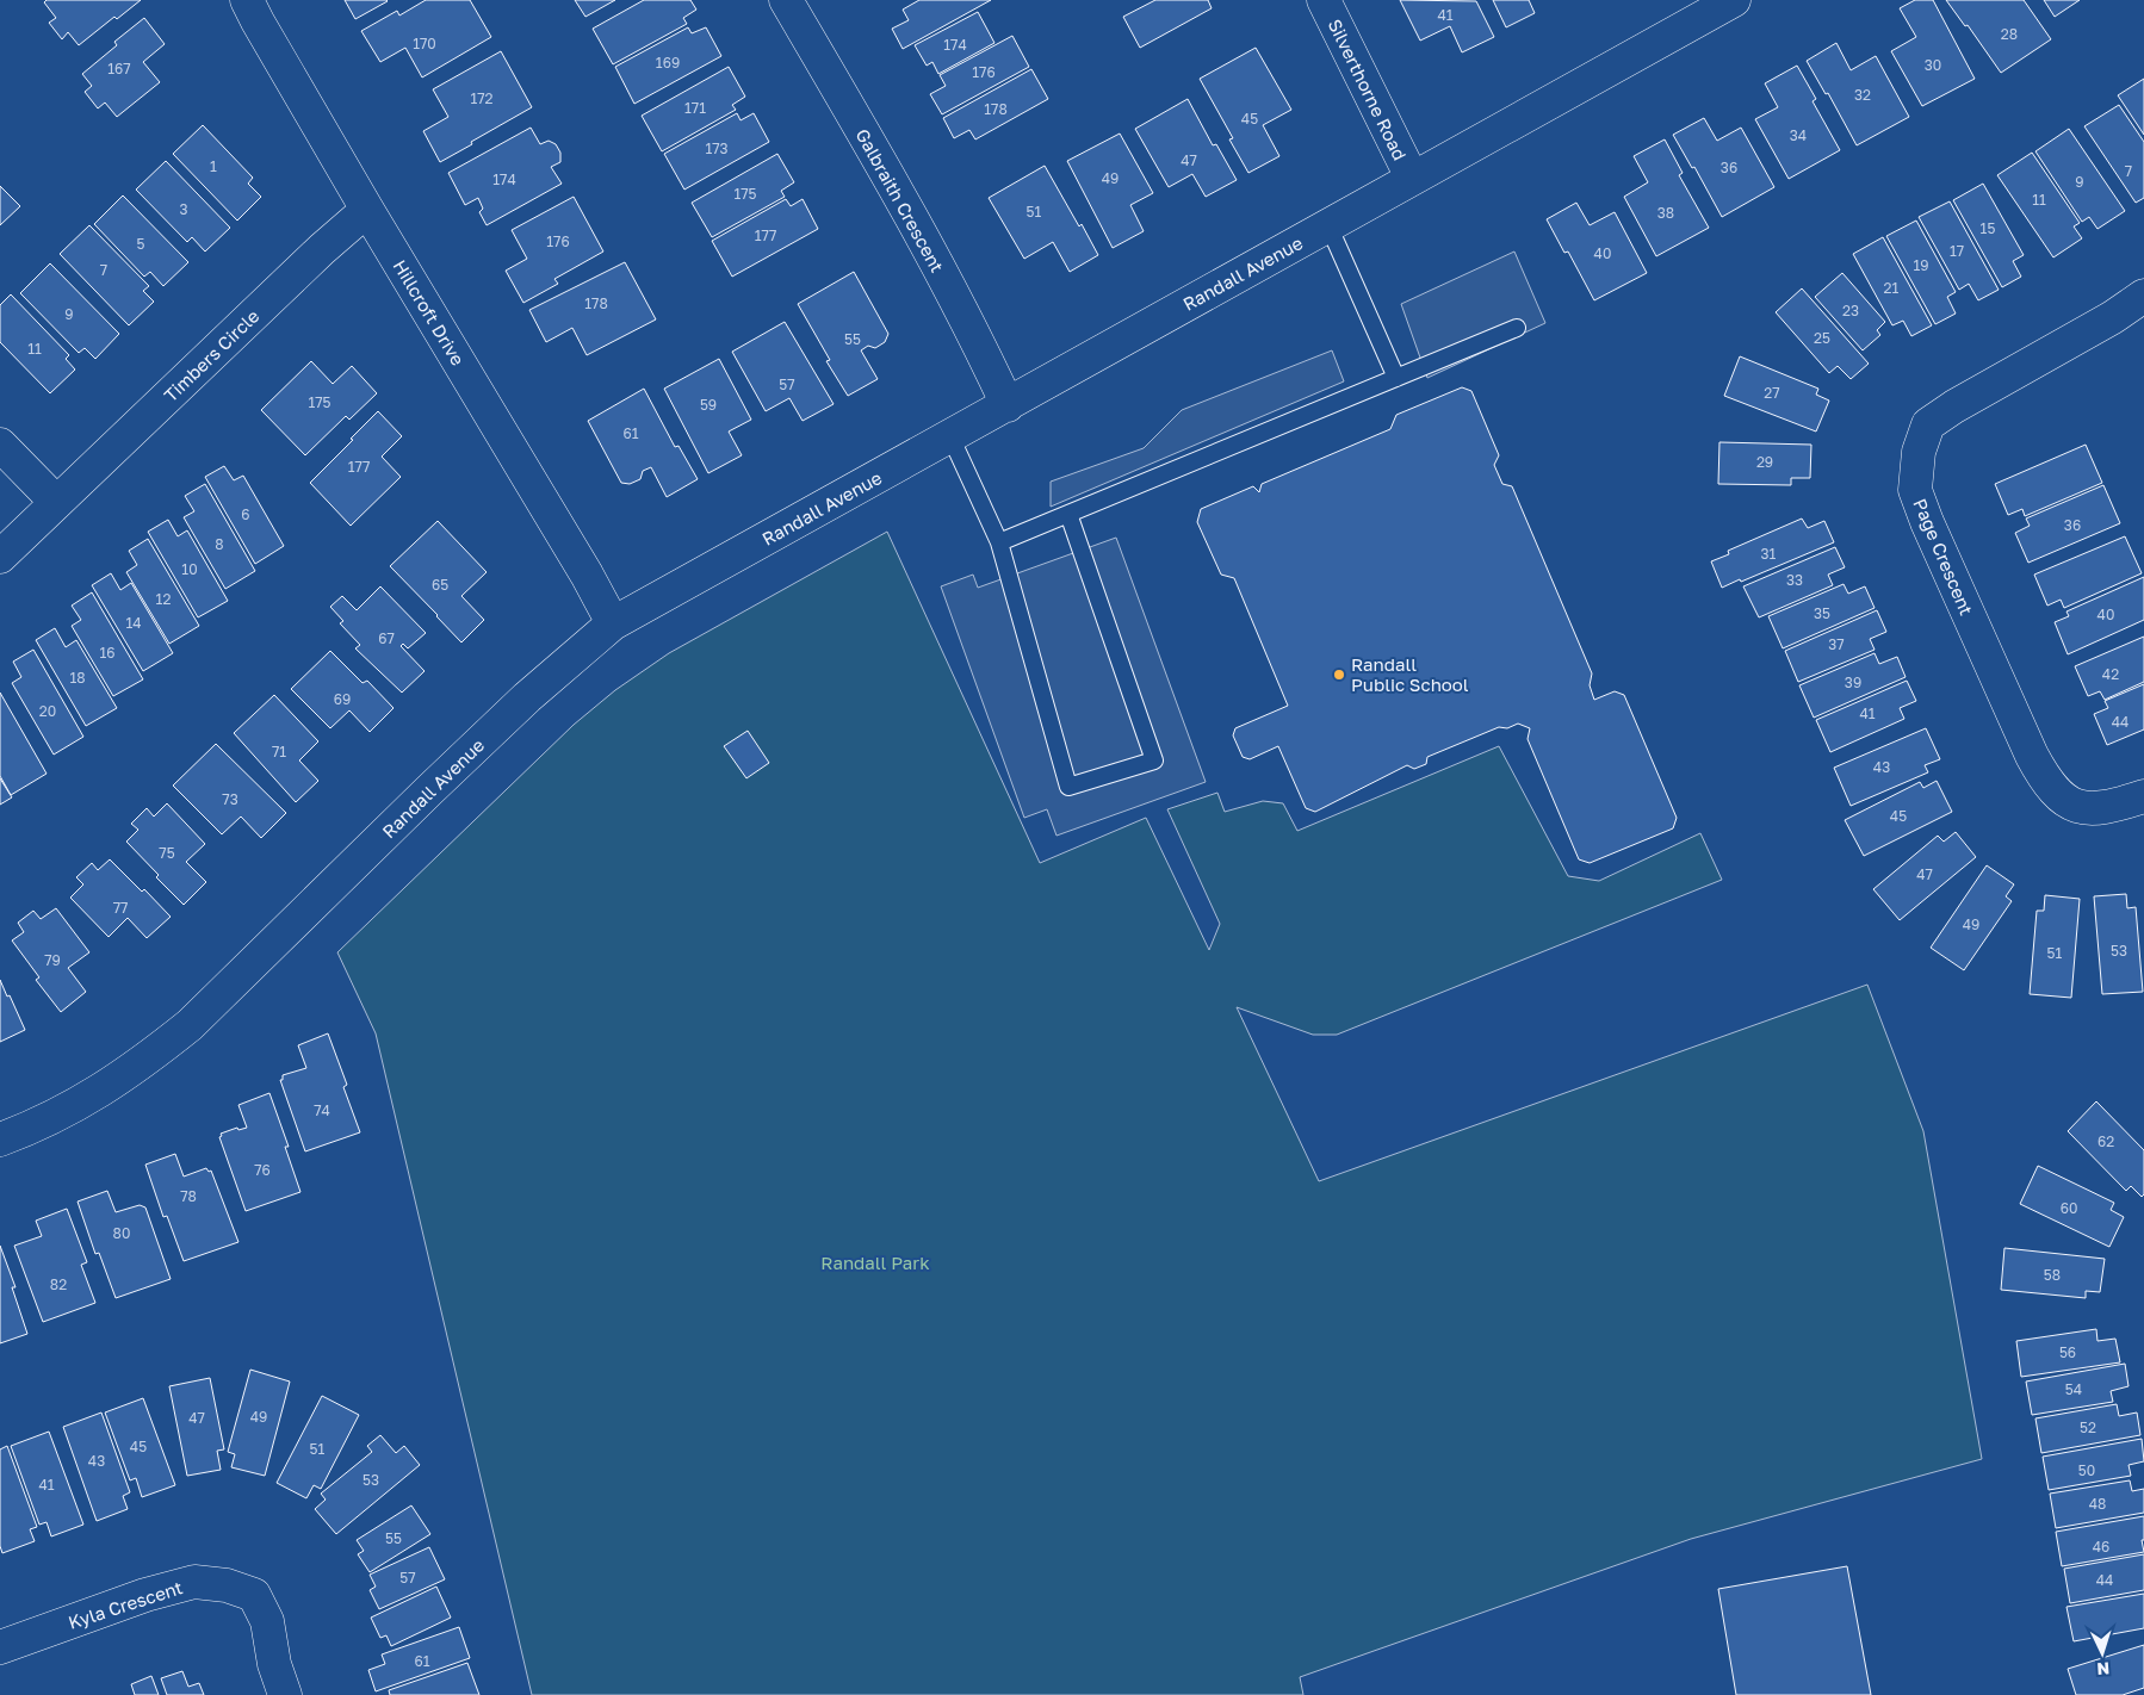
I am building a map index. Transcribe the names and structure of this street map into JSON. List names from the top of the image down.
{
  "streets": {
    "street": [
      "Silverthorne Road",
      "Galbraith Crescent",
      "Randall Avenue",
      "Hillcroft Drive",
      "Timbers Circle",
      "Page Crescent",
      "Kyla Crescent"
    ]
  },
  "crossings": [
    ["Silverthorne Road", "Randall Avenue"],
    ["Galbraith Crescent", "Randall Avenue"],
    ["Randall Avenue", "Hillcroft Drive"],
    ["Hillcroft Drive", "Timbers Circle"]
  ],
  "parks": ["Randall Park"],
  "places": ["Randall Public School"],
  "house_numbers": [
    "41",
    "28",
    "170",
    "174",
    "169",
    "30",
    "167",
    "176",
    "32",
    "172",
    "171",
    "178",
    "45",
    "34",
    "173",
    "47",
    "1",
    "36",
    "7",
    "49",
    "174",
    "9",
    "175",
    "11",
    "3",
    "51",
    "38",
    "15",
    "177",
    "176",
    "5",
    "17",
    "40",
    "19",
    "7",
    "21",
    "178",
    "23",
    "9",
    "25",
    "55",
    "11",
    "57",
    "27",
    "175",
    "59",
    "61",
    "29",
    "177",
    "6",
    "36",
    "8",
    "31",
    "10",
    "33",
    "65",
    "12",
    "35",
    "40",
    "14",
    "67",
    "37",
    "16",
    "42",
    "18",
    "39",
    "69",
    "20",
    "41",
    "44",
    "71",
    "43",
    "73",
    "45",
    "75",
    "47",
    "77",
    "49",
    "53",
    "51",
    "79",
    "74",
    "62",
    "76",
    "78",
    "60",
    "80",
    "58",
    "82",
    "56",
    "54",
    "49",
    "47",
    "52",
    "45",
    "51",
    "43",
    "50",
    "53",
    "41",
    "48",
    "55",
    "46",
    "57",
    "44",
    "61"
  ],
  "north": "bottom"
}
